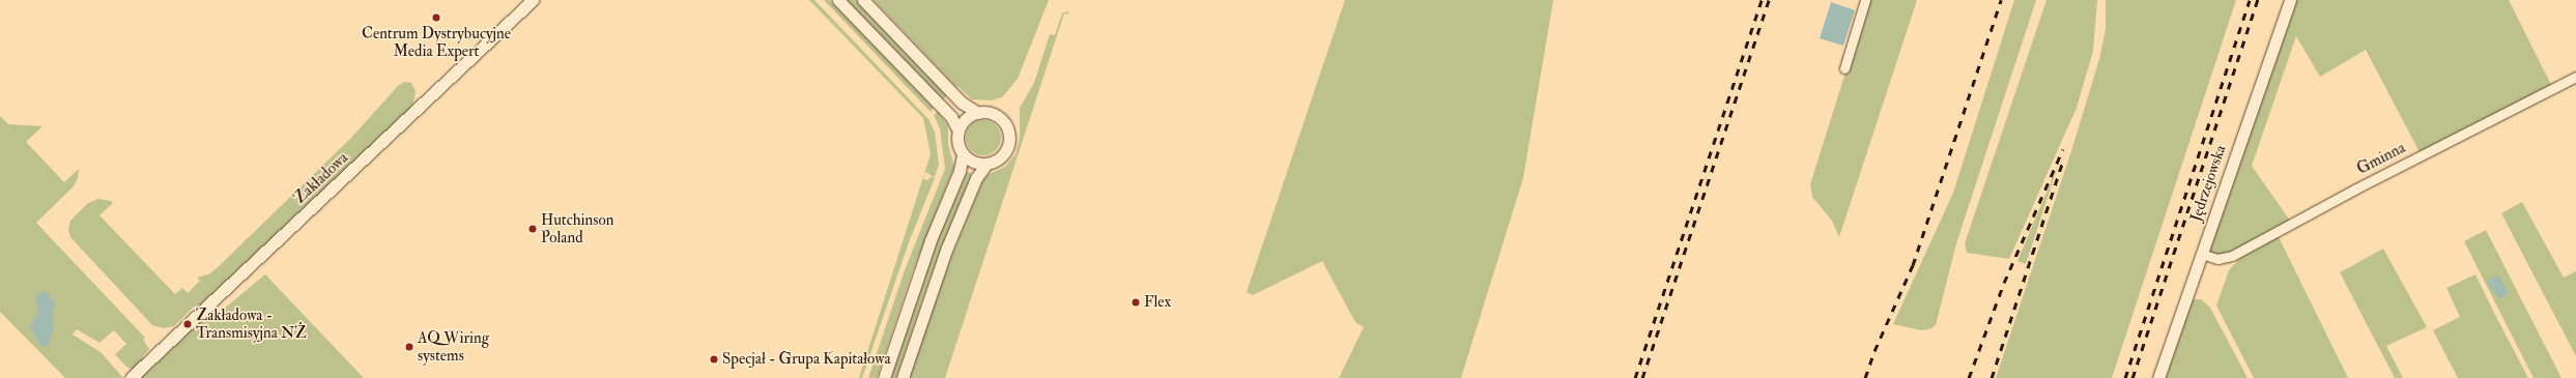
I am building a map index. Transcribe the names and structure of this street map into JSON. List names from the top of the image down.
{
  "streets": {
    "street": ["Gminna", "Zakładowa", "Jędrzejowska"]
  },
  "crossings": [
    ["Gminna", "Jędrzejowska"]
  ],
  "places": [
    "Centrum Dystrybucyjne Media Expert",
    "Hutchinson Poland",
    "Flex",
    "Zakładowa - Transmisyjna NŻ",
    "AQ Wiring systems",
    "Specjał - Grupa Kapitałowa"
  ]
}
